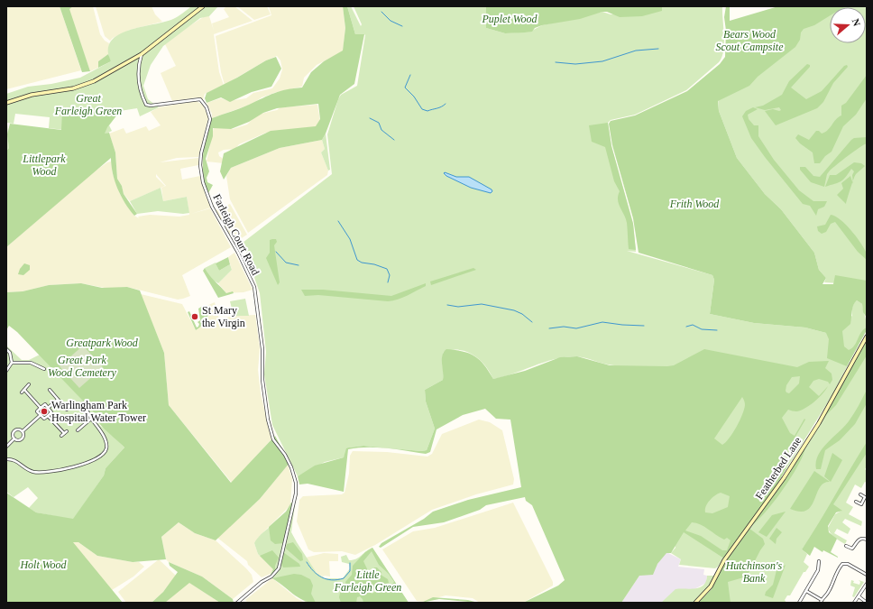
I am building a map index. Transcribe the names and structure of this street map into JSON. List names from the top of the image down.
{
  "streets": {
    "street": ["Farleigh Court Road", "Featherbed Lane"]
  },
  "parks": [
    "Puplet Wood",
    "Bears Wood Scout Campsite",
    "Great Farleigh Green",
    "Littlepark Wood",
    "Frith Wood",
    "Greatpark Wood",
    "Great Park Wood Cemetery",
    "Holt Wood",
    "Hutchinson's Bank",
    "Little Farleigh Green"
  ],
  "places": ["St Mary the Virgin", "Warlingham Park Hospital Water Tower"],
  "north": "right"
}
